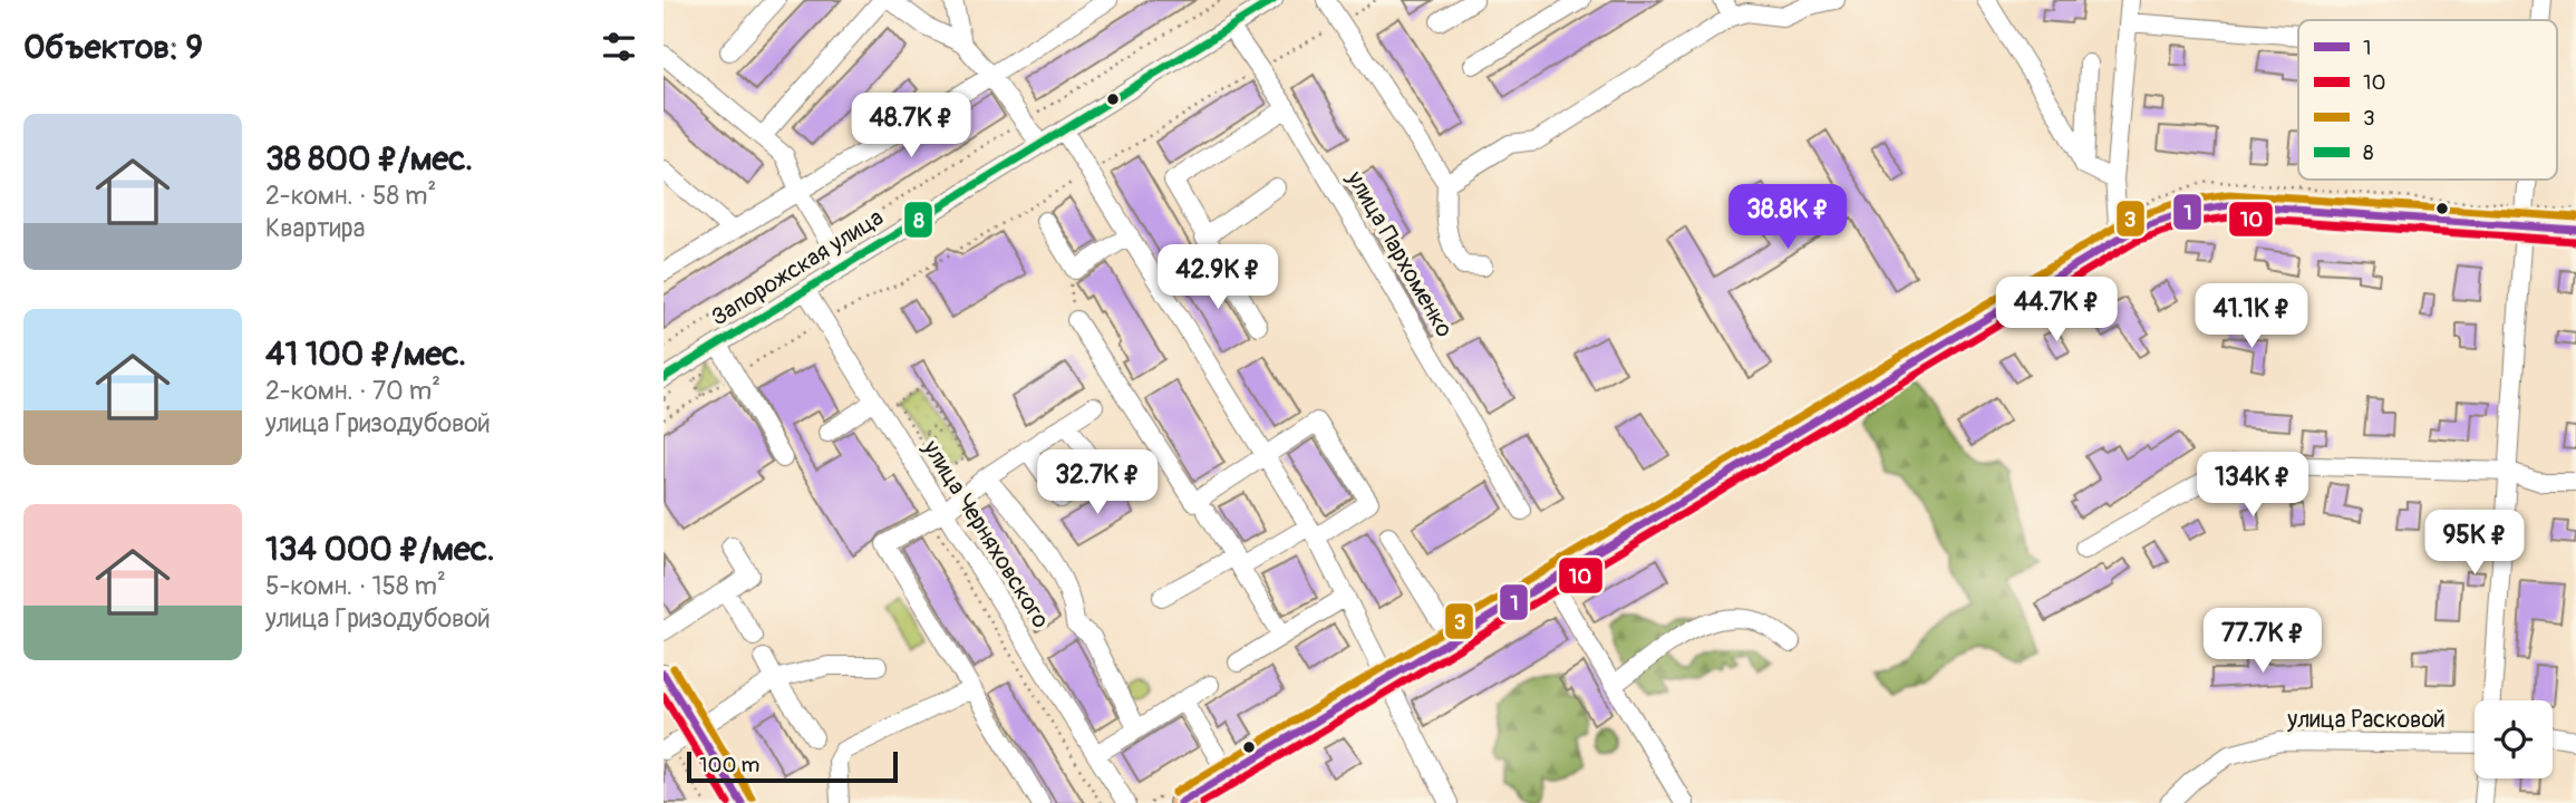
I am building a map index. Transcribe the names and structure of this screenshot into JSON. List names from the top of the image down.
{
  "streets": {
    "street": [
      "улица Пархоменко",
      "Запорожская улица",
      "улица Черняховского",
      "улица Расковой"
    ]
  },
  "crossings": [
    ["улица Пархоменко", "Запорожская улица"],
    ["Запорожская улица", "улица Черняховского"]
  ],
  "lines": [
    "transit line 8",
    "transit line 3",
    "transit line 1",
    "transit line 10"
  ],
  "legend": [
    "1",
    "10",
    "3",
    "8"
  ],
  "scale_bar": "100 m",
  "page": {
    "heading": "Объектов: 9",
    "price": [
      "48.7K ₽",
      "38.8K ₽",
      "42.9K ₽",
      "44.7K ₽",
      "41.1K ₽",
      "32.7K ₽",
      "134K ₽",
      "95K ₽",
      "77.7K ₽"
    ],
    "list": [
      {
        "name": "38 800 ₽/мес.",
        "note": "2-комн. · 58 m² · Квартира"
      },
      {
        "name": "41 100 ₽/мес.",
        "note": "2-комн. · 70 m² · улица Гризодубовой"
      },
      {
        "name": "134 000 ₽/мес.",
        "note": "5-комн. · 158 m² · улица Гризодубовой"
      }
    ],
    "scale": "100 m"
  }
}
